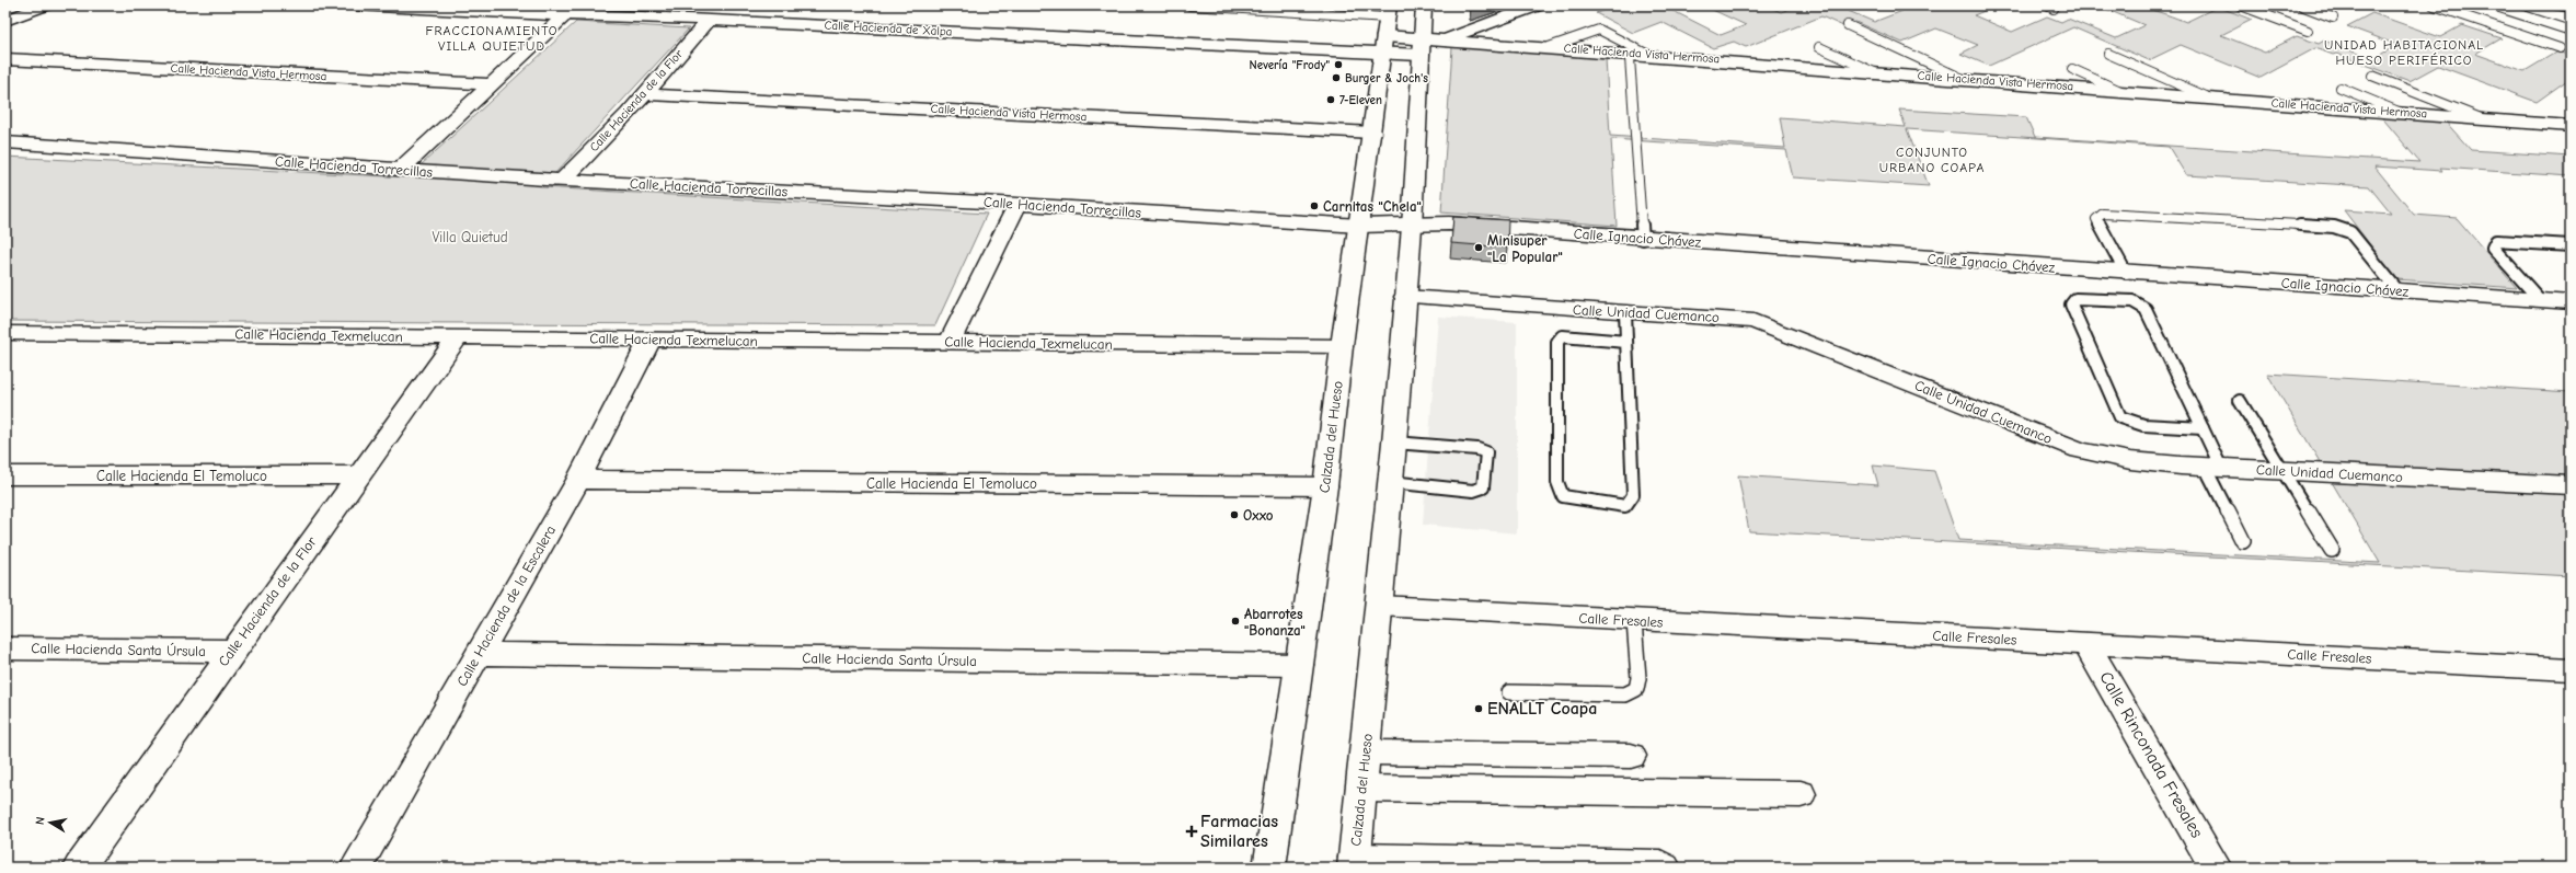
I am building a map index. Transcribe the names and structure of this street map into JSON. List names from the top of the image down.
{
  "streets": {
    "street": [
      "Calle Hacienda de Xalpa",
      "Calle Hacienda Vista Hermosa",
      "Calle Hacienda de la Flor",
      "Calle Hacienda Torrecillas",
      "Calle Ignacio Chávez",
      "Calle Unidad Cuemanco",
      "Calle Hacienda Texmelucan",
      "Calzada del Hueso",
      "Calle Hacienda El Temoluco",
      "Calle Hacienda de la Escalera",
      "Calle Fresales",
      "Calle Hacienda Santa Úrsula",
      "Calle Rinconada Fresales"
    ]
  },
  "crossings": [
    ["Calle Hacienda de Xalpa", "Calle Hacienda Vista Hermosa"],
    ["Calle Hacienda de Xalpa", "Calle Hacienda de la Flor"],
    ["Calle Hacienda de Xalpa", "Calzada del Hueso"],
    ["Calle Hacienda Vista Hermosa", "Calle Hacienda de la Flor"],
    ["Calle Hacienda Vista Hermosa", "Calzada del Hueso"],
    ["Calle Hacienda de la Flor", "Calle Hacienda Torrecillas"],
    ["Calle Hacienda de la Flor", "Calle Hacienda Texmelucan"],
    ["Calle Hacienda de la Flor", "Calle Hacienda El Temoluco"],
    ["Calle Hacienda de la Flor", "Calle Hacienda Santa Úrsula"],
    ["Calle Hacienda Torrecillas", "Calle Ignacio Chávez"],
    ["Calle Hacienda Torrecillas", "Calzada del Hueso"],
    ["Calle Ignacio Chávez", "Calzada del Hueso"],
    ["Calle Unidad Cuemanco", "Calzada del Hueso"],
    ["Calle Hacienda Texmelucan", "Calzada del Hueso"],
    ["Calle Hacienda Texmelucan", "Calle Hacienda de la Escalera"],
    ["Calzada del Hueso", "Calle Hacienda El Temoluco"],
    ["Calzada del Hueso", "Calle Fresales"],
    ["Calzada del Hueso", "Calle Hacienda Santa Úrsula"],
    ["Calle Hacienda El Temoluco", "Calle Hacienda de la Escalera"],
    ["Calle Hacienda de la Escalera", "Calle Hacienda Santa Úrsula"],
    ["Calle Fresales", "Calle Rinconada Fresales"]
  ],
  "districts": ["FRACCIONAMIENTO VILLA QUIETUD", "UNIDAD HABITACIONAL HUESO PERIFÉRICO", "CONJUNTO URBANO COAPA"],
  "parks": ["Villa Quietud"],
  "places": {
    "other": [
      "Nevería \"Frody\"",
      "Burger & Joch's",
      "7-Eleven",
      "Carnitas \"Chela\"",
      "Minisuper \"La Popular\"",
      "Oxxo",
      "Abarrotes \"Bonanza\"",
      "ENALLT Coapa"
    ],
    "health": ["Farmacias Similares"]
  },
  "north": "left"
}
